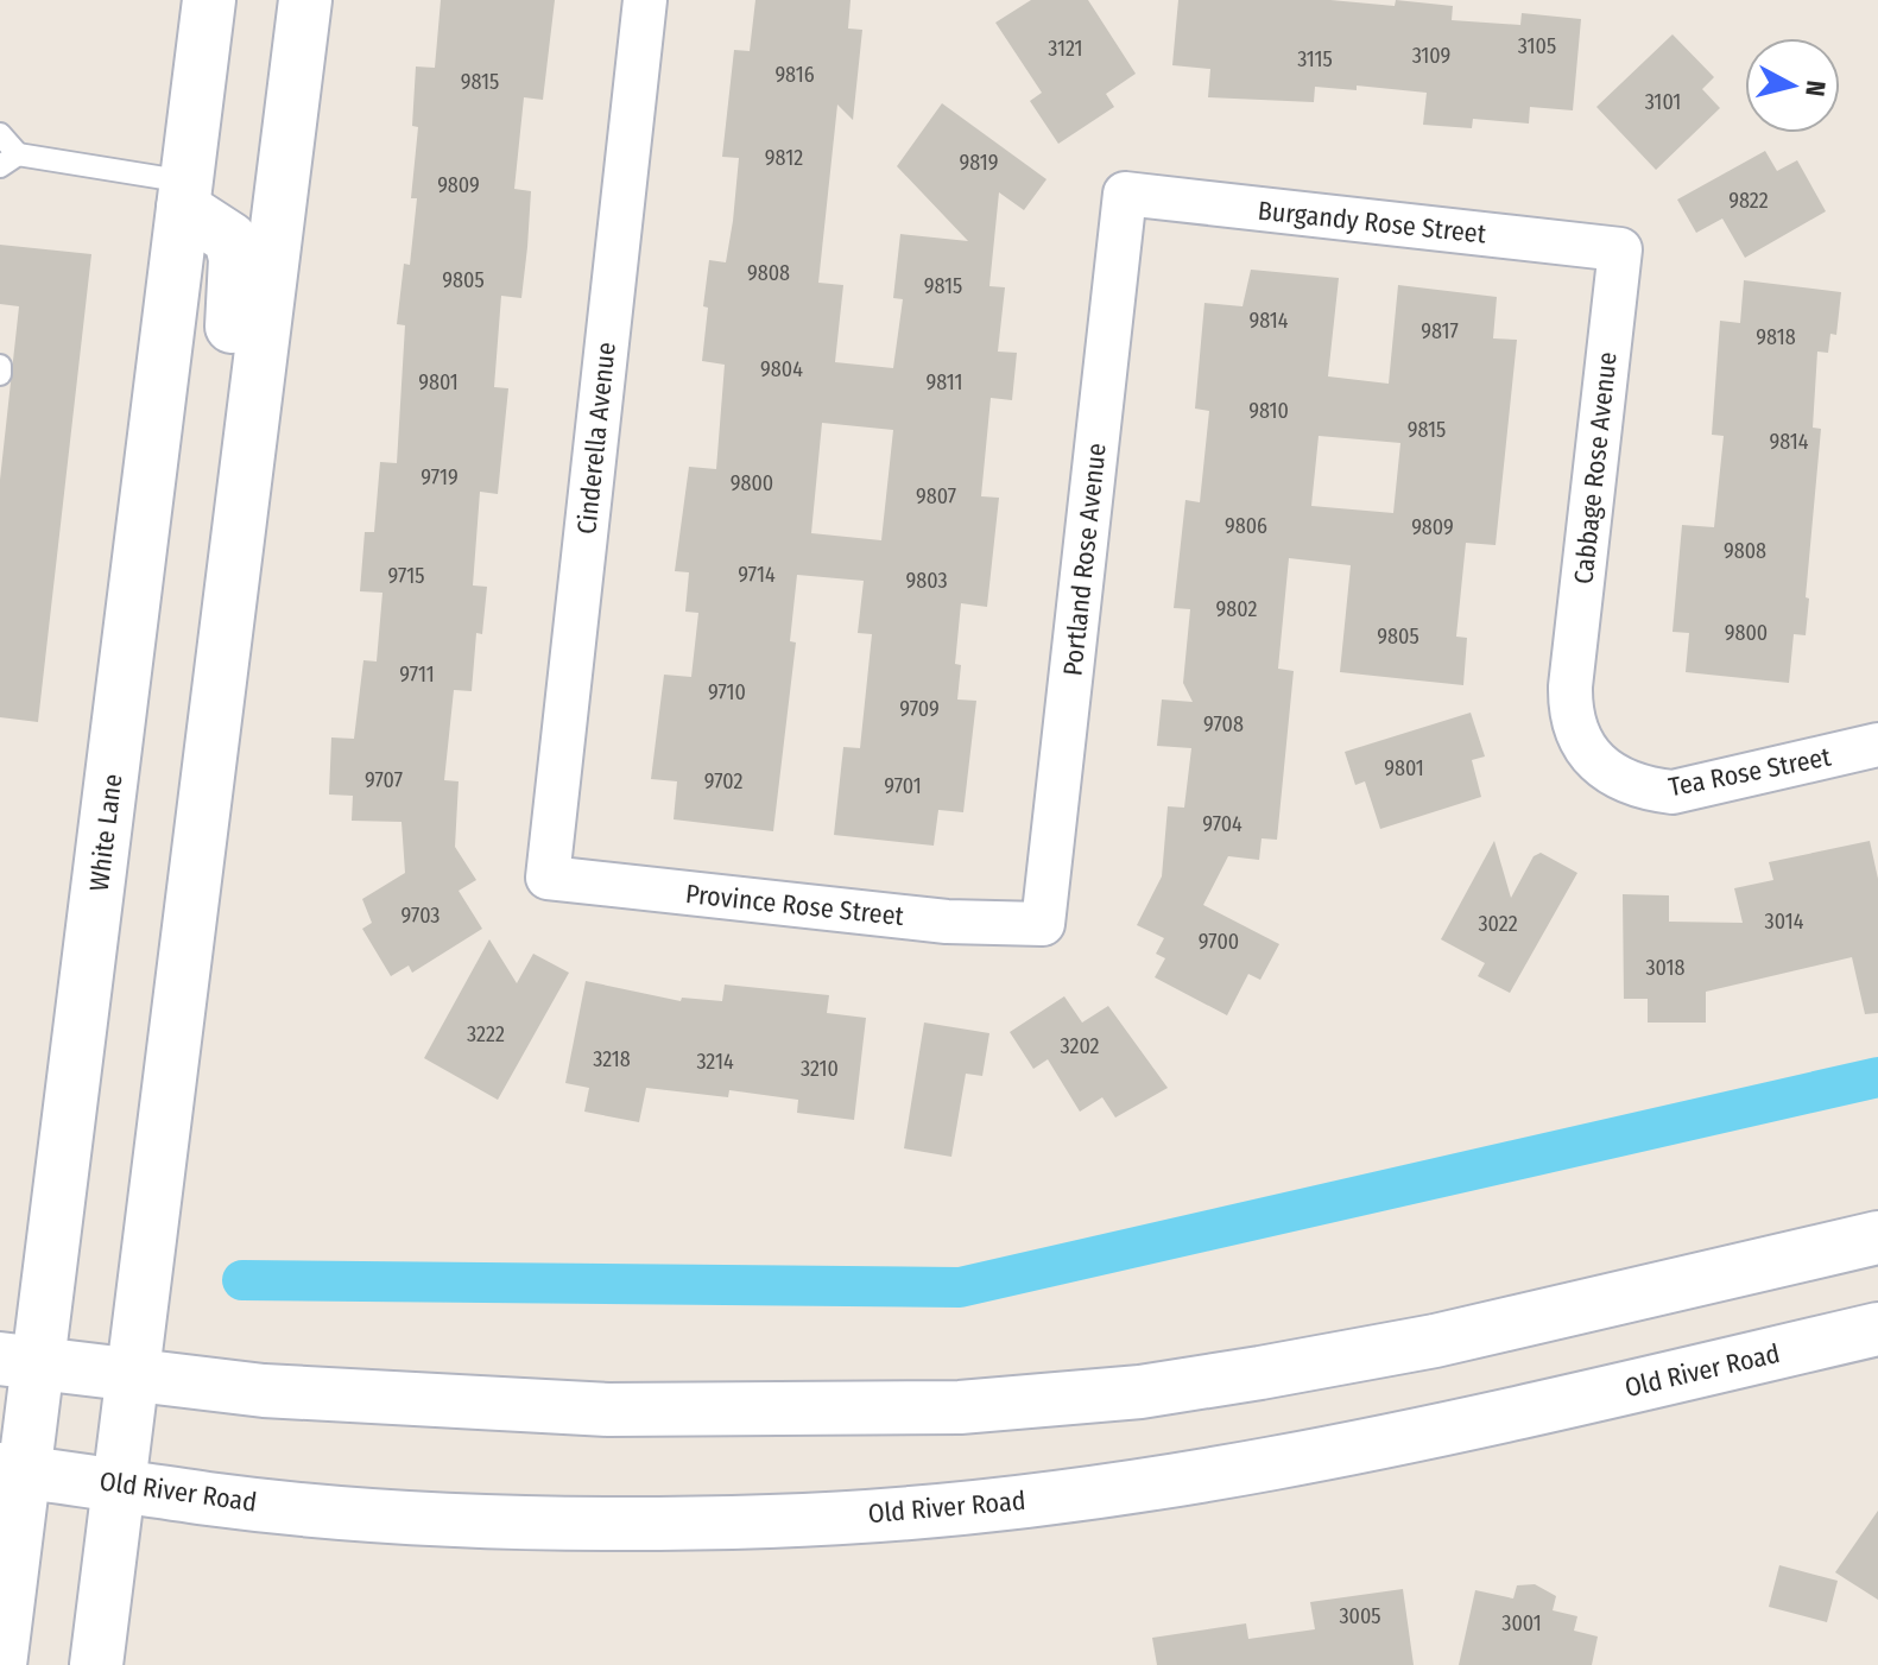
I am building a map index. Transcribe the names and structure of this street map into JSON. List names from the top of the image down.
{
  "streets": {
    "main road": ["White Lane", "Old River Road"],
    "street": [
      "Burgandy Rose Street",
      "Cinderella Avenue",
      "Cabbage Rose Avenue",
      "Portland Rose Avenue",
      "Tea Rose Street",
      "Province Rose Street"
    ]
  },
  "crossings": [
    ["Burgandy Rose Street", "Cabbage Rose Avenue"],
    ["Burgandy Rose Street", "Portland Rose Avenue"],
    ["Cinderella Avenue", "Province Rose Street"],
    ["Cabbage Rose Avenue", "Tea Rose Street"],
    ["Portland Rose Avenue", "Province Rose Street"],
    ["White Lane", "Old River Road"]
  ],
  "house_numbers": [
    "3105",
    "3121",
    "3109",
    "3115",
    "9816",
    "9815",
    "3101",
    "9812",
    "9819",
    "9809",
    "9822",
    "9808",
    "9805",
    "9815",
    "9814",
    "9817",
    "9818",
    "9804",
    "9801",
    "9811",
    "9810",
    "9815",
    "9814",
    "9719",
    "9800",
    "9807",
    "9806",
    "9809",
    "9808",
    "9714",
    "9715",
    "9803",
    "9802",
    "9800",
    "9805",
    "9711",
    "9710",
    "9709",
    "9708",
    "9801",
    "9707",
    "9702",
    "9701",
    "9704",
    "9703",
    "3014",
    "3022",
    "9700",
    "3018",
    "3222",
    "3202",
    "3218",
    "3214",
    "3210",
    "3005",
    "3001"
  ],
  "north": "right"
}
